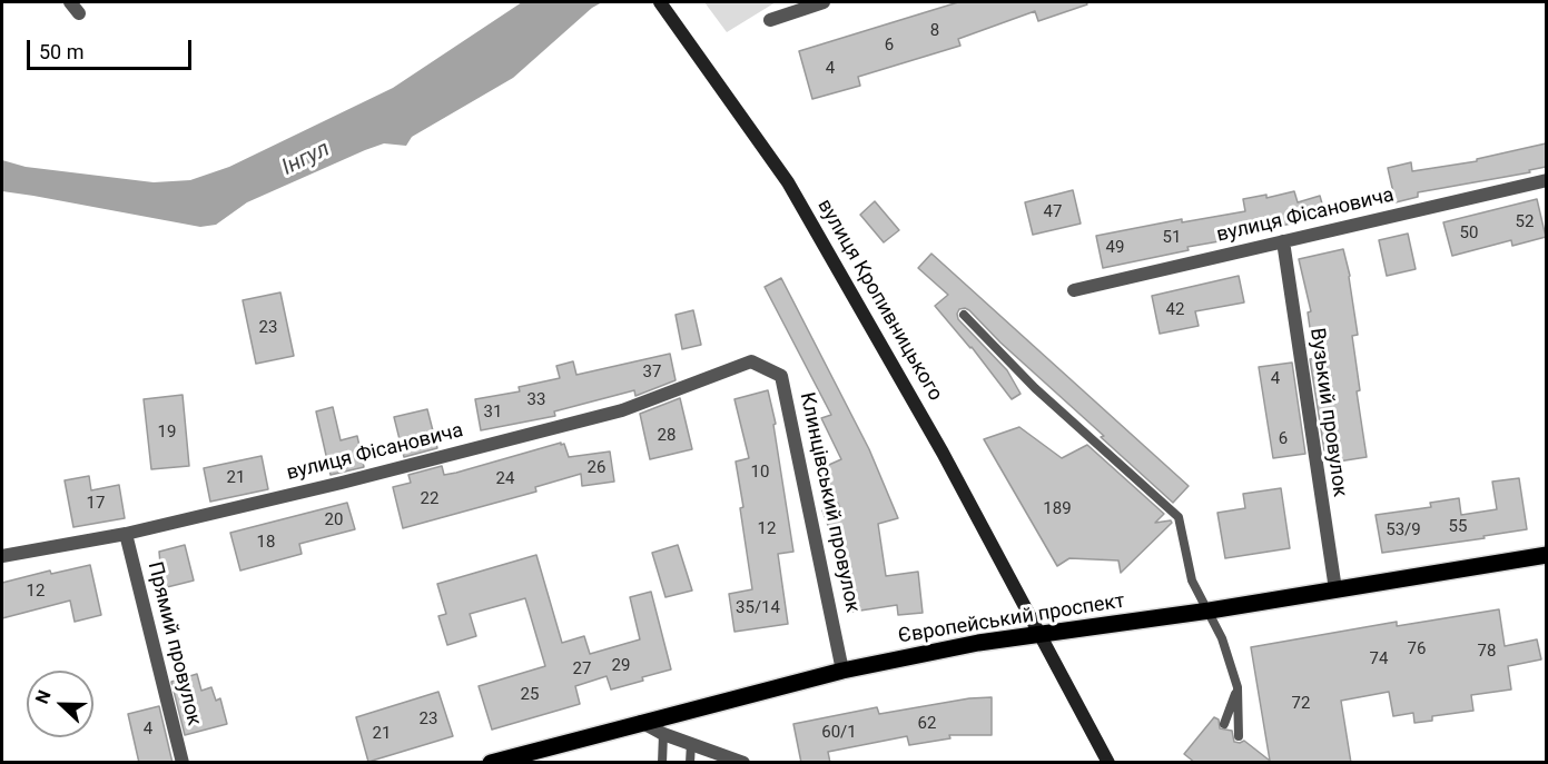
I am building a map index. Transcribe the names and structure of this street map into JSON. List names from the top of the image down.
{
  "streets": {
    "main road": ["вулиця Кропивницького", "Європейський проспект"],
    "street": [
      "вулиця Фісановича",
      "Вузький провулок",
      "Клинцівський провулок",
      "Прямий провулок"
    ]
  },
  "crossings": [
    ["вулиця Фісановича", "Вузький провулок"],
    ["вулиця Фісановича", "Клинцівський провулок"],
    ["вулиця Фісановича", "Прямий провулок"],
    ["вулиця Кропивницького", "Європейський проспект"],
    ["Вузький провулок", "Європейський проспект"],
    ["Клинцівський провулок", "Європейський проспект"]
  ],
  "water": ["Інгул"],
  "house_numbers": [
    "8",
    "6",
    "4",
    "47",
    "52",
    "50",
    "51",
    "49",
    "42",
    "23",
    "37",
    "4",
    "33",
    "31",
    "19",
    "28",
    "6",
    "26",
    "10",
    "21",
    "24",
    "22",
    "17",
    "189",
    "20",
    "55",
    "12",
    "53/9",
    "18",
    "12",
    "35/14",
    "76",
    "78",
    "74",
    "29",
    "27",
    "25",
    "72",
    "23",
    "62",
    "4",
    "60/1",
    "21"
  ],
  "scale_bar": "50 m",
  "north": "left"
}
